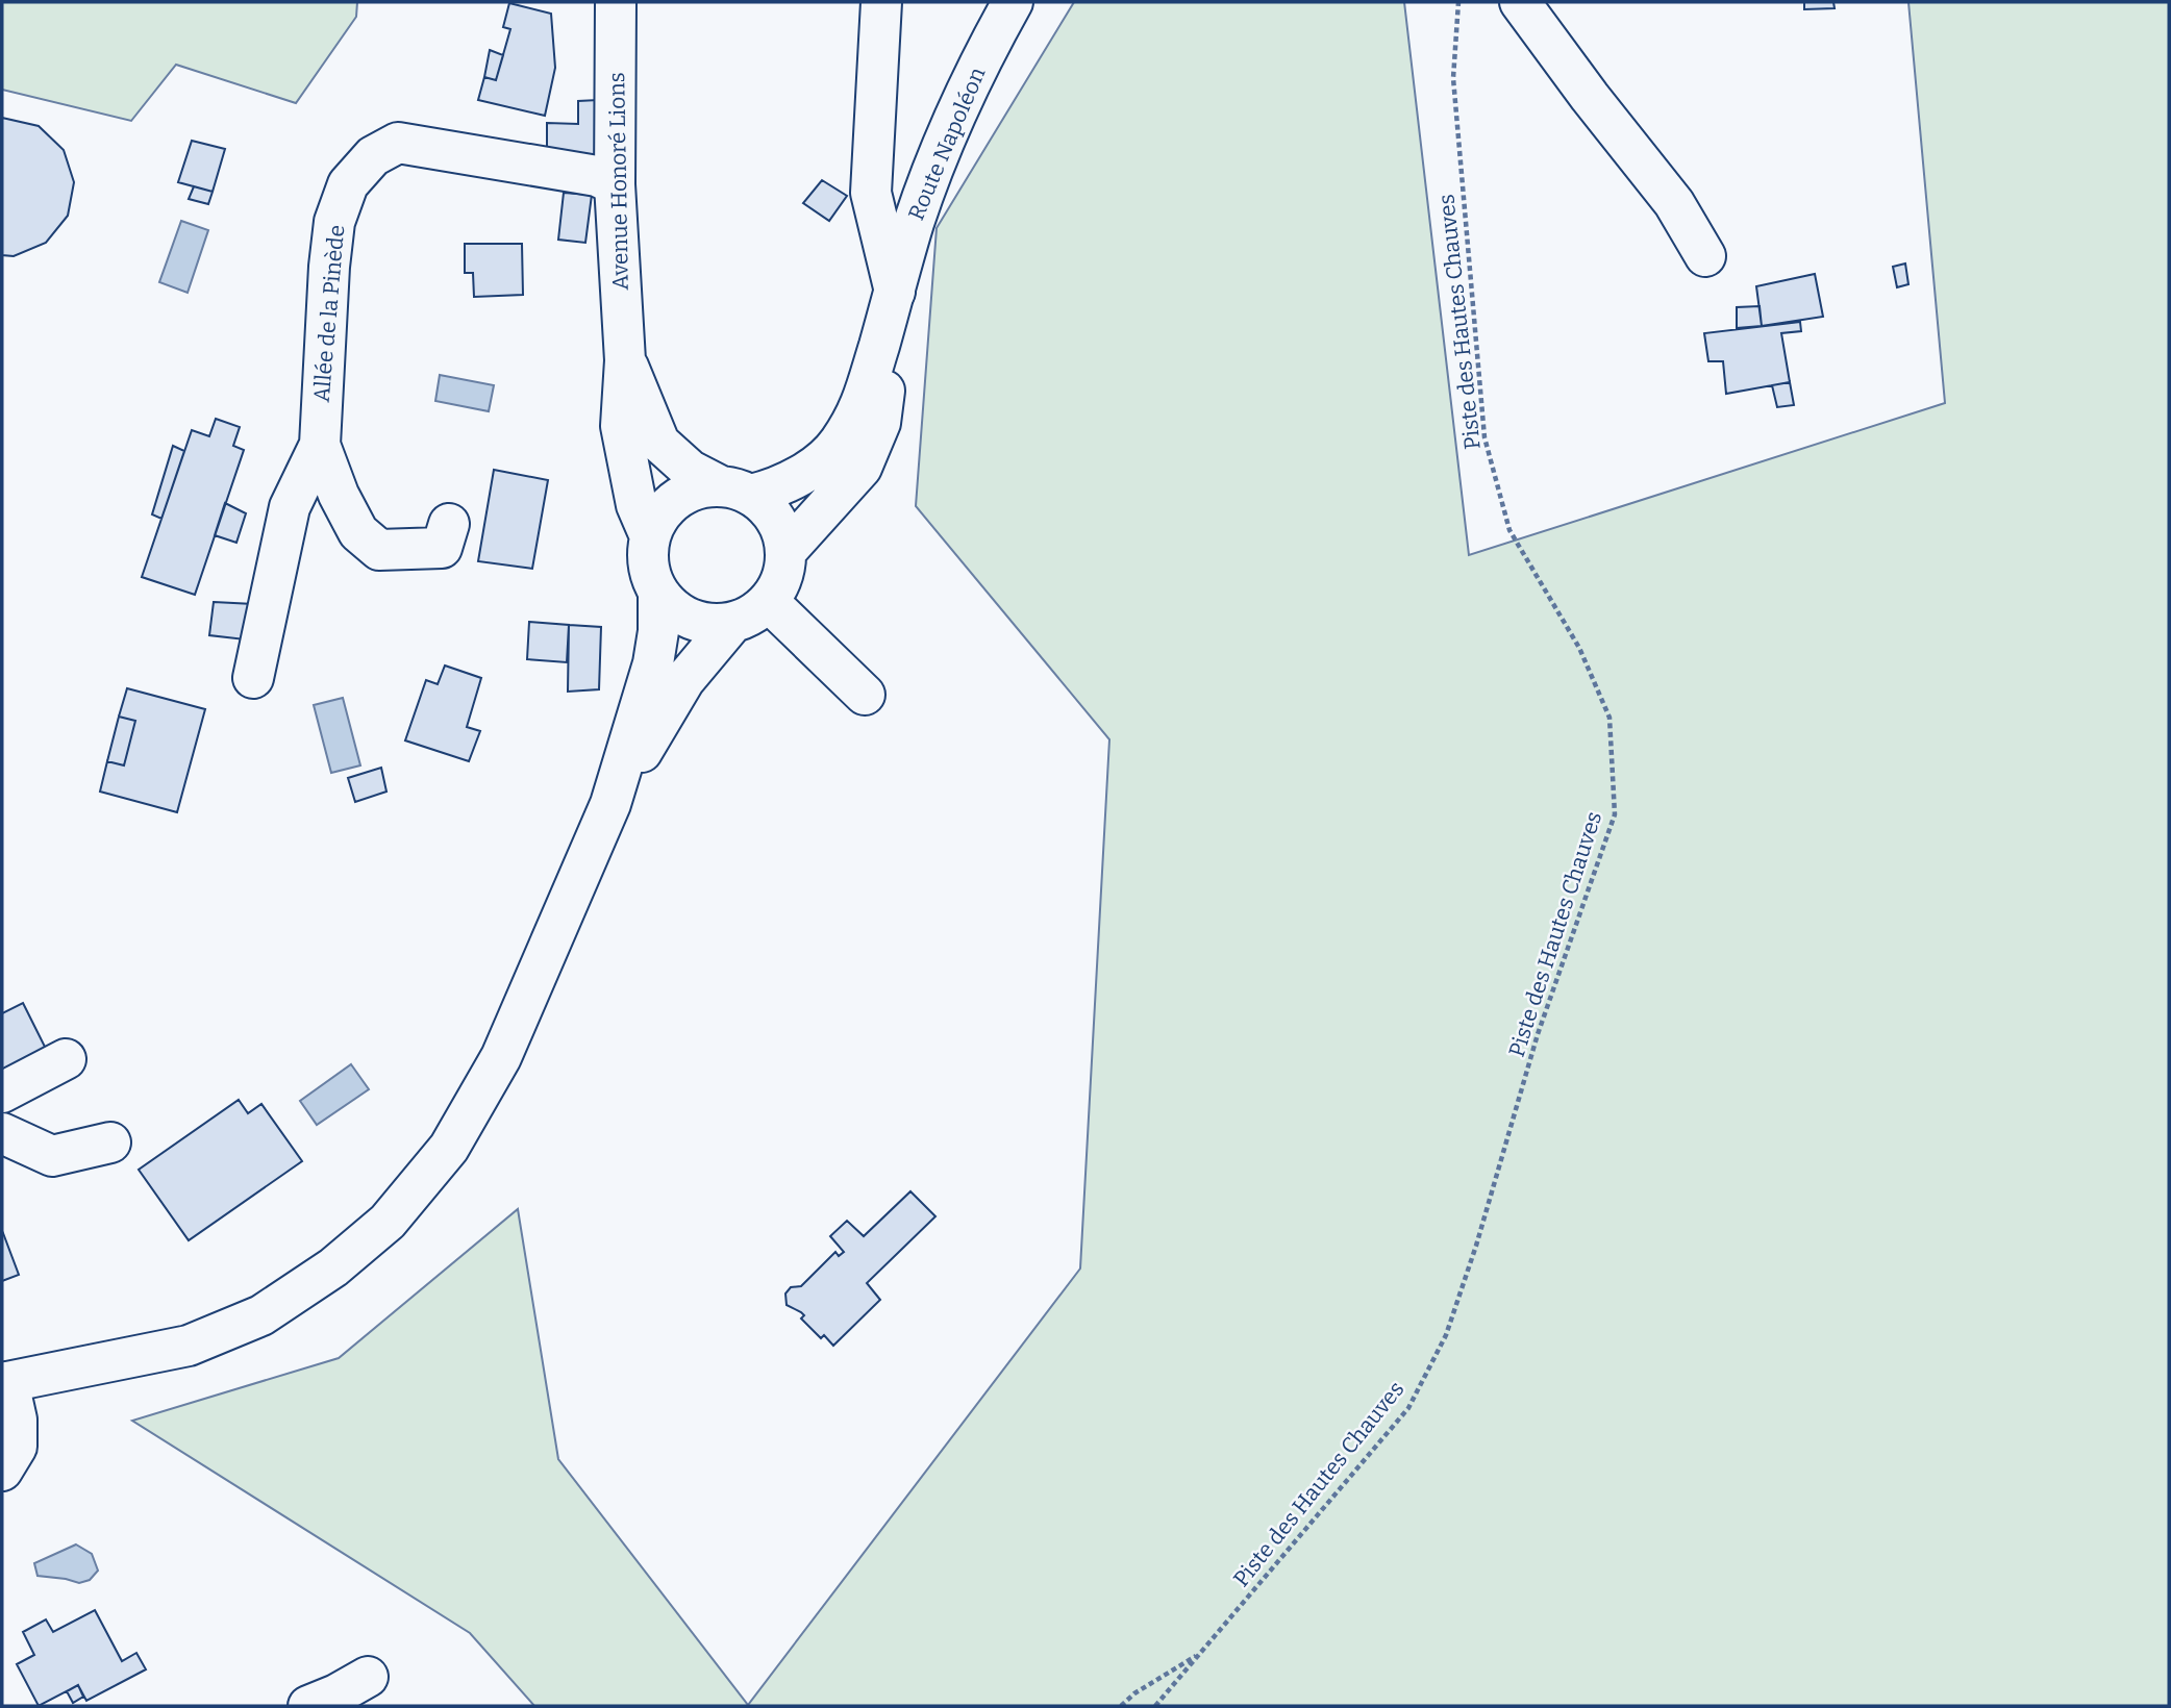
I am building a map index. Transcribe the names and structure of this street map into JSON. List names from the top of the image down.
{
  "streets": {
    "main road": ["Route Napoléon", "Avenue Honoré Lions", "Allée de la Pinède"],
    "path": ["Piste des Hautes Chauves"]
  },
  "crossings": [
    ["Route Napoléon", "Avenue Honoré Lions"],
    ["Avenue Honoré Lions", "Allée de la Pinède"]
  ]
}
